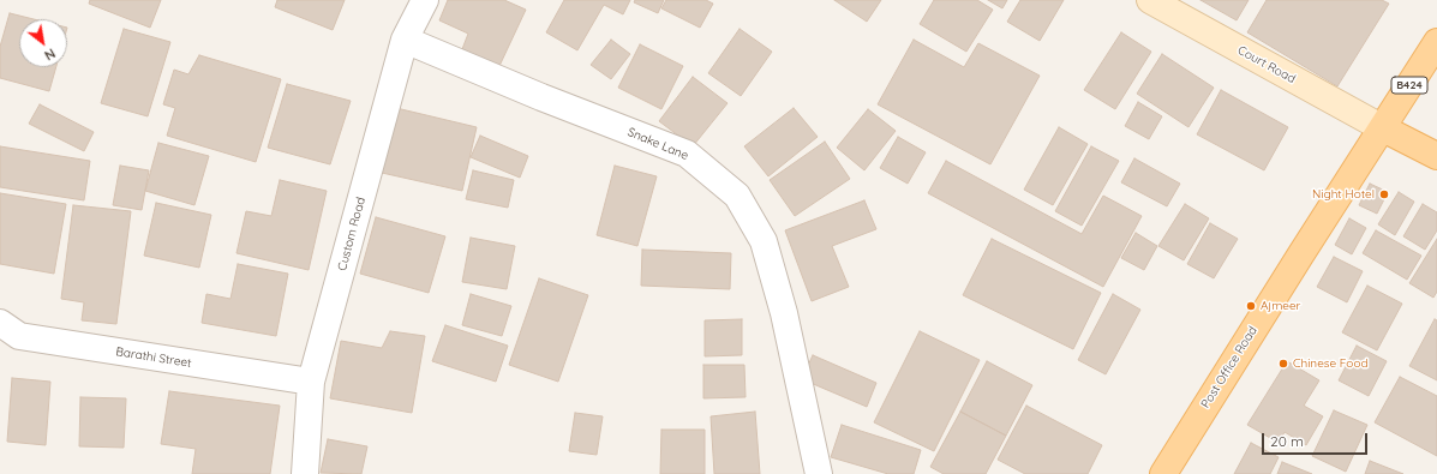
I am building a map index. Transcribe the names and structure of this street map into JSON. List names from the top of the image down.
{
  "streets": {
    "main road": ["B424", "Post Office Road"],
    "street": [
      "Court Road",
      "Snake Lane",
      "Custom Road",
      "Barathi Street"
    ]
  },
  "crossings": [
    ["Court Road", "Post Office Road"],
    ["Snake Lane", "Custom Road"],
    ["Custom Road", "Barathi Street"]
  ],
  "places": ["Night Hotel", "Ajmeer", "Chinese Food"],
  "scale_bar": "20 m",
  "north": "bottom right"
}
